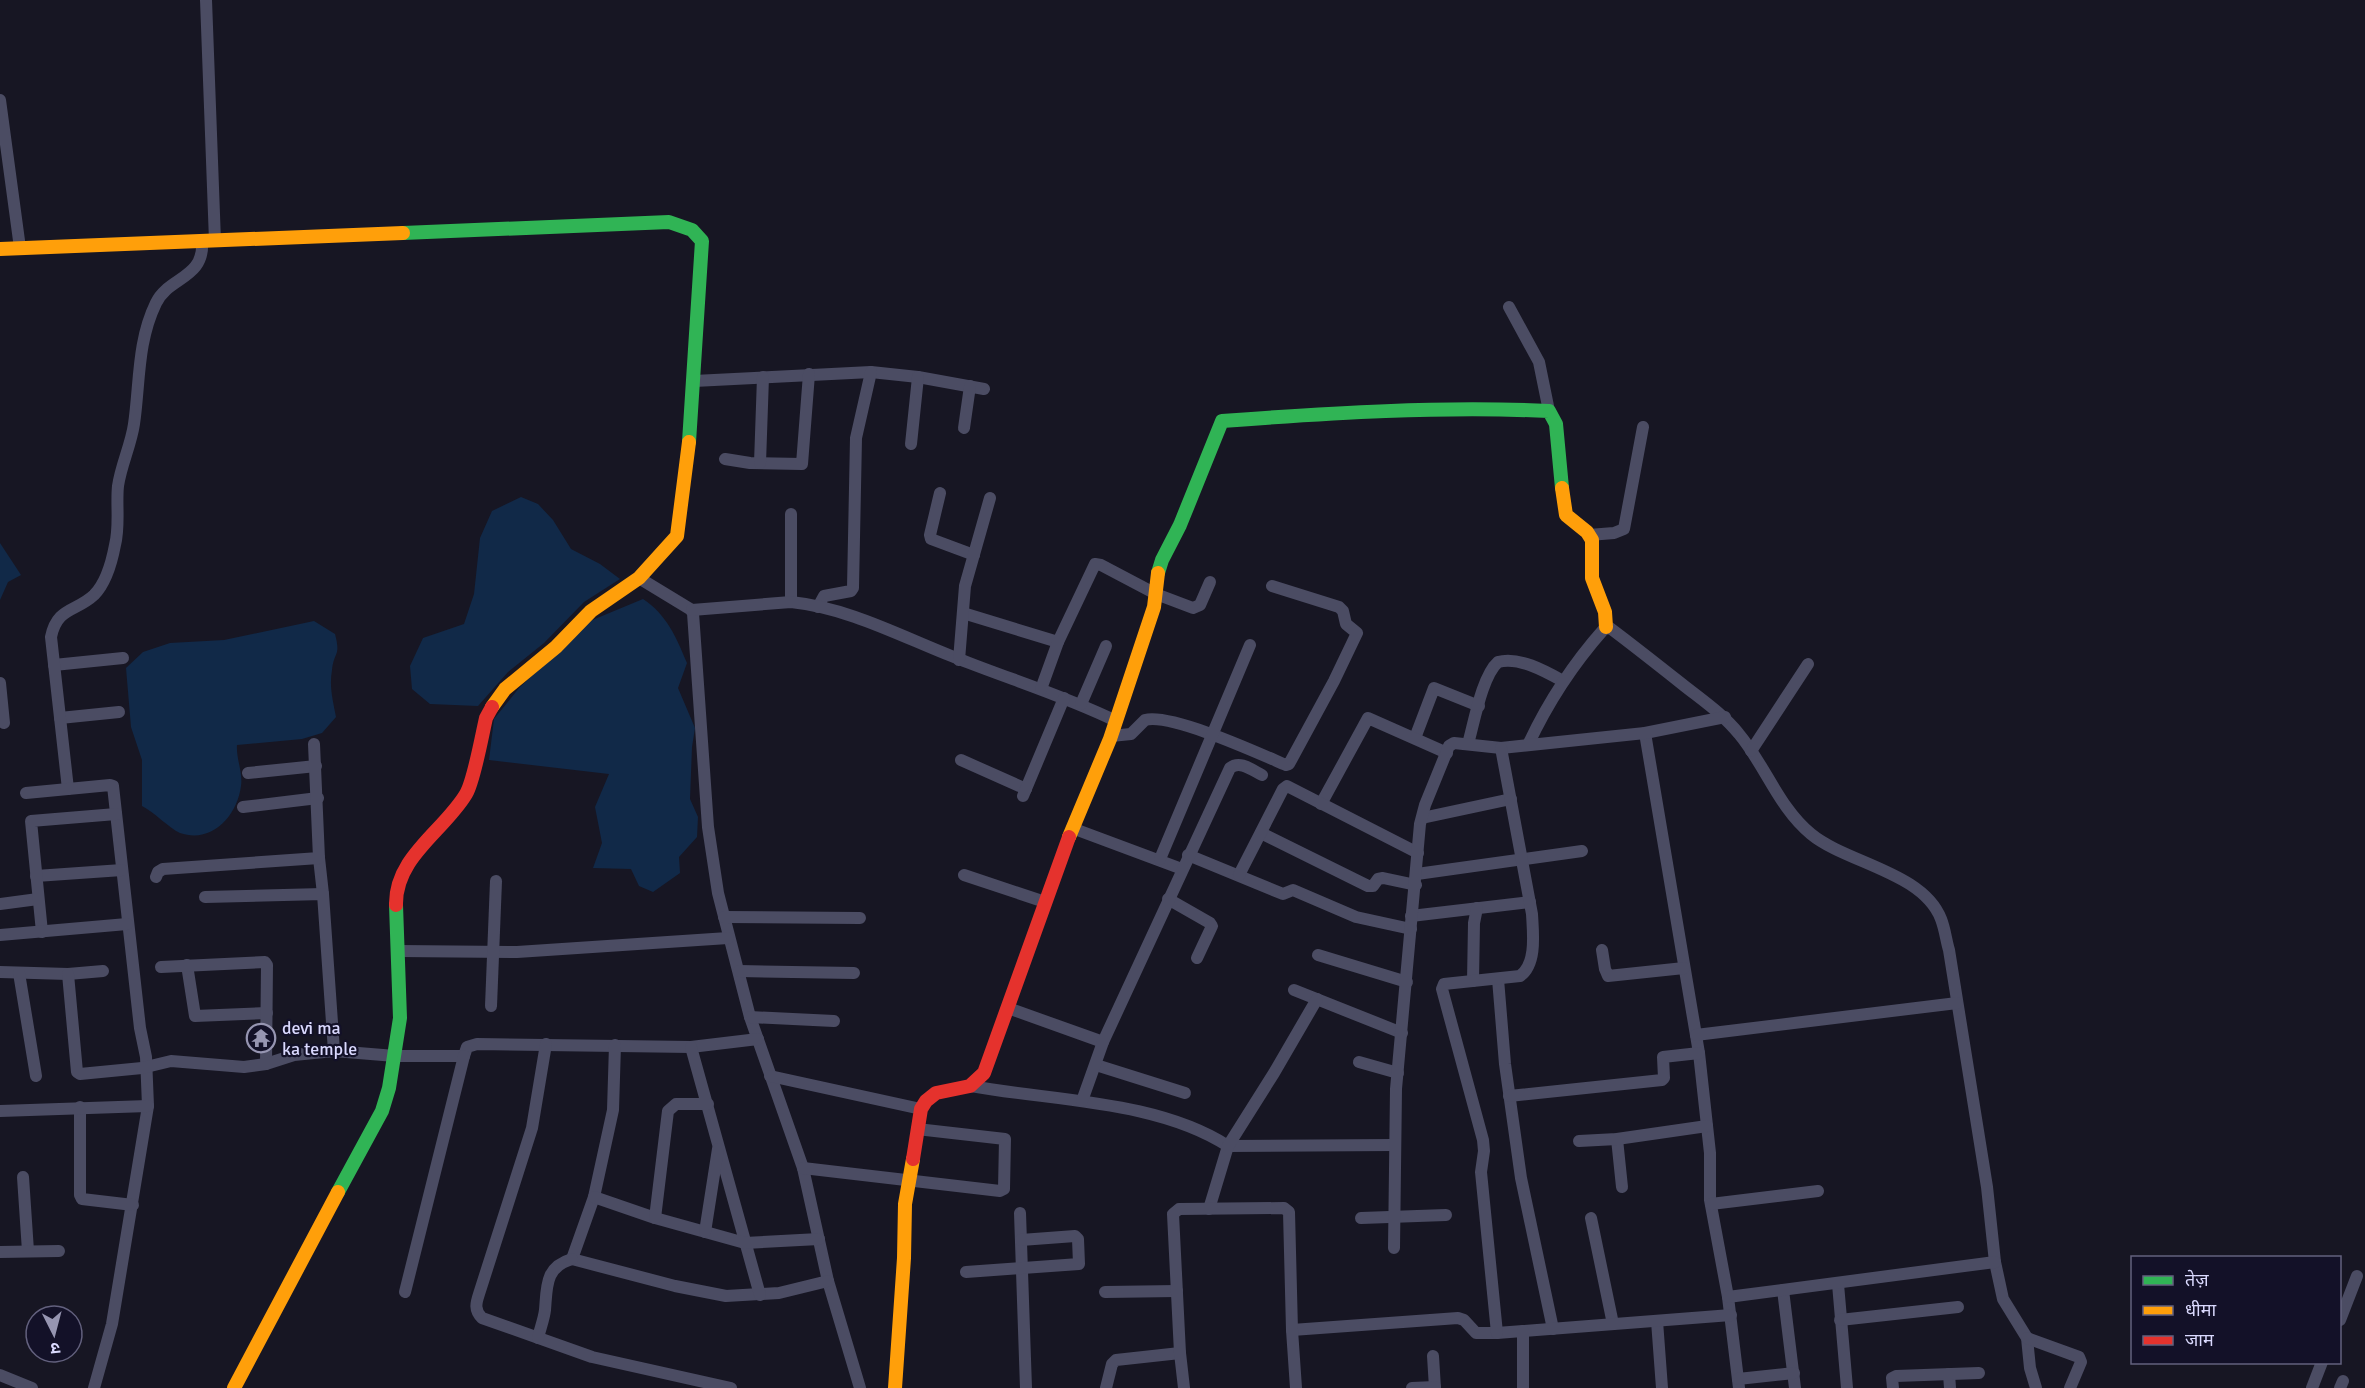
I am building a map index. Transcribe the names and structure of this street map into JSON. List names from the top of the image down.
{
  "places": {
    "temple": ["devi ma ka temple"]
  },
  "legend": ["तेज़", "धीमा", "जाम"],
  "north": "bottom"
}
